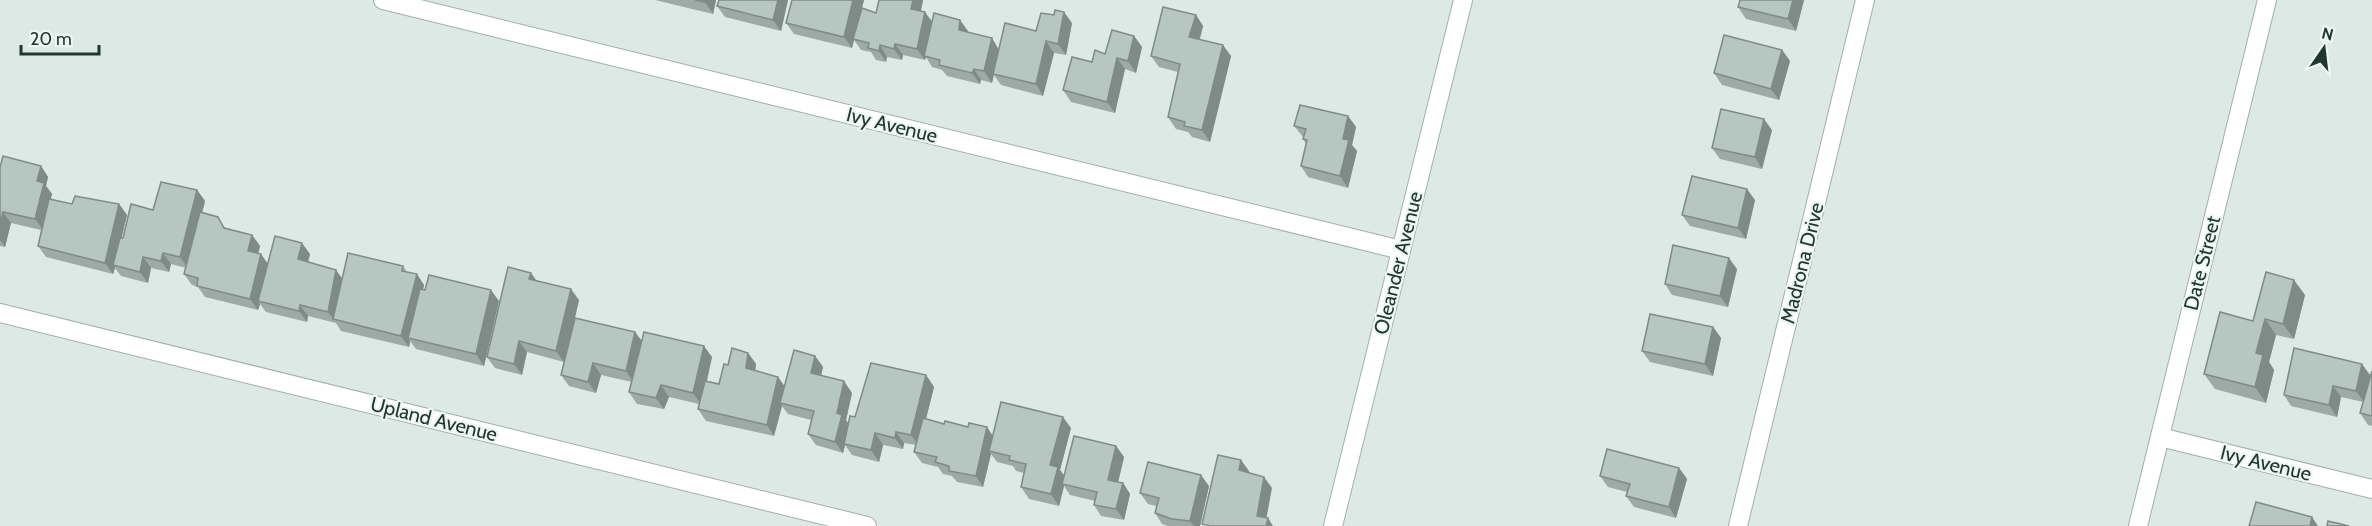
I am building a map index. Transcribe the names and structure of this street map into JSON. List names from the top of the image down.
{
  "streets": {
    "street": [
      "Ivy Avenue",
      "Oleander Avenue",
      "Madrona Drive",
      "Date Street",
      "Upland Avenue"
    ]
  },
  "crossings": [
    ["Ivy Avenue", "Oleander Avenue"],
    ["Ivy Avenue", "Date Street"]
  ],
  "scale_bar": "20 m",
  "north": "top"
}
